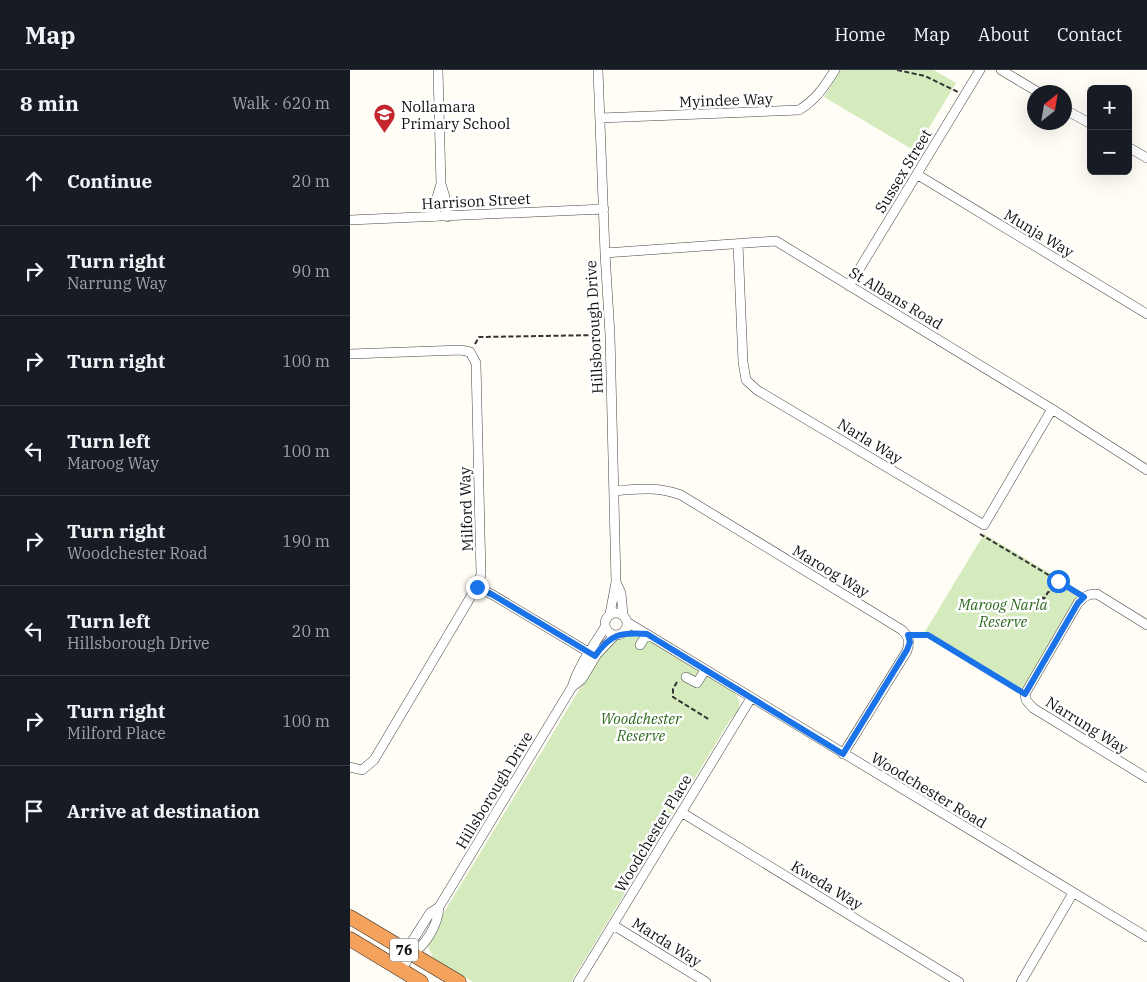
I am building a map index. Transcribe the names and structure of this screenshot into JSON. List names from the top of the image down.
{
  "streets": {
    "highway": ["76"],
    "street": [
      "Myindee Way",
      "Sussex Street",
      "Harrison Street",
      "Munja Way",
      "St Albans Road",
      "Hillsborough Drive",
      "Narla Way",
      "Milford Way",
      "Maroog Way",
      "Narrung Way",
      "Woodchester Road",
      "Woodchester Place",
      "Kweda Way",
      "Marda Way"
    ]
  },
  "crossings": [
    ["Myindee Way", "Hillsborough Drive"],
    ["Sussex Street", "Munja Way"],
    ["Sussex Street", "St Albans Road"],
    ["Harrison Street", "Hillsborough Drive"],
    ["St Albans Road", "Hillsborough Drive"],
    ["St Albans Road", "Narla Way"],
    ["Hillsborough Drive", "Maroog Way"],
    ["Hillsborough Drive", "Woodchester Road"],
    ["Hillsborough Drive", "76"],
    ["Woodchester Road", "Woodchester Place"],
    ["Woodchester Place", "Kweda Way"],
    ["Woodchester Place", "Marda Way"]
  ],
  "parks": ["Maroog Narla Reserve", "Woodchester Reserve"],
  "places": {
    "school or university": ["Nollamara Primary School"]
  },
  "north": "top right",
  "page": {
    "header": "Map",
    "nav": [
      "Home",
      "Map",
      "About",
      "Contact"
    ],
    "heading": ["8 min", "Walk · 620 m"],
    "map_buttons": ["+", "−"],
    "list": [
      ["Continue", "20 m"],
      ["Turn right", "Narrung Way", "90 m"],
      ["Turn right", "100 m"],
      ["Turn left", "Maroog Way", "100 m"],
      ["Turn right", "Woodchester Road", "190 m"],
      ["Turn left", "Hillsborough Drive", "20 m"],
      ["Turn right", "Milford Place", "100 m"],
      "Arrive at destination"
    ]
  }
}
